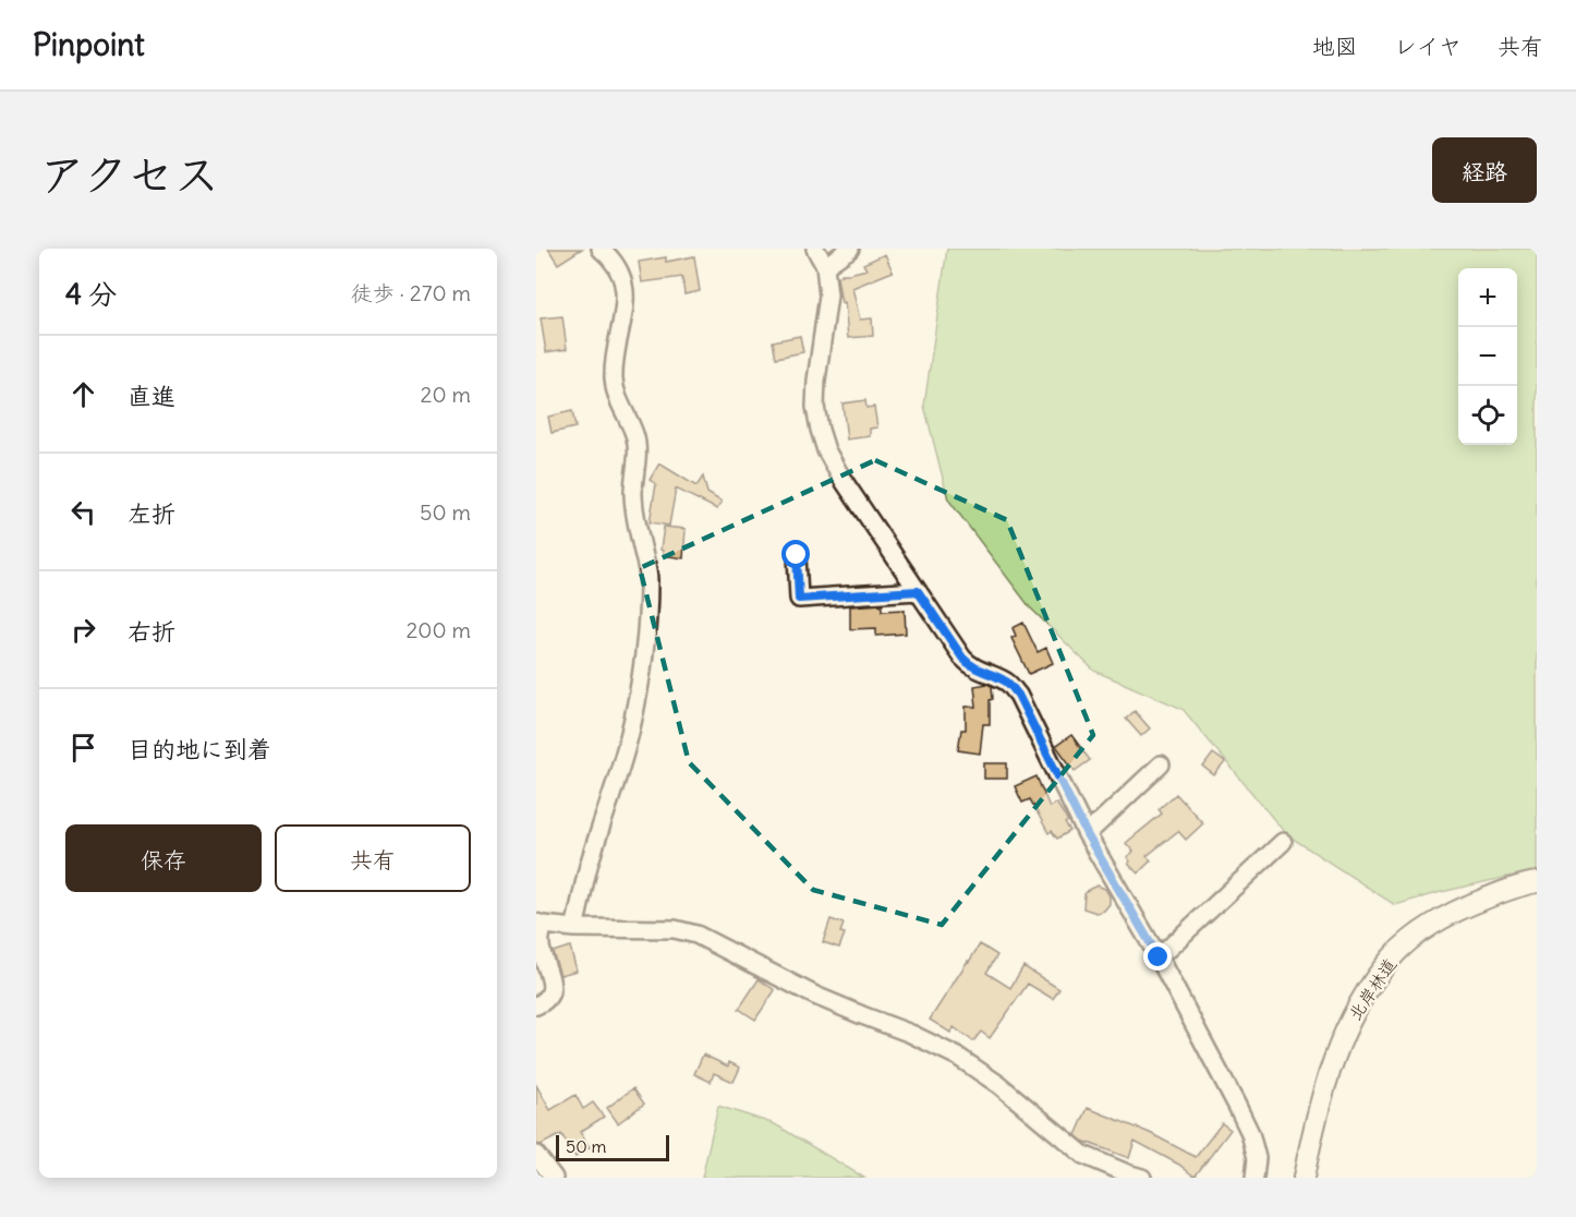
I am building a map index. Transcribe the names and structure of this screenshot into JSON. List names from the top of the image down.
{
  "streets": {
    "street": ["北岸林道"]
  },
  "scale_bar": "50 m",
  "page": {
    "header": "Pinpoint",
    "nav": ["地図", "レイヤ", "共有"],
    "title": "アクセス",
    "buttons": [
      "経路",
      ["保存", "共有"]
    ],
    "heading": ["4 分", "徒歩 · 270 m"],
    "map_buttons": ["+", "−"],
    "list": [
      ["直進", "20 m"],
      ["左折", "50 m"],
      ["右折", "200 m"],
      "目的地に到着"
    ],
    "scale": "50 m"
  }
}
